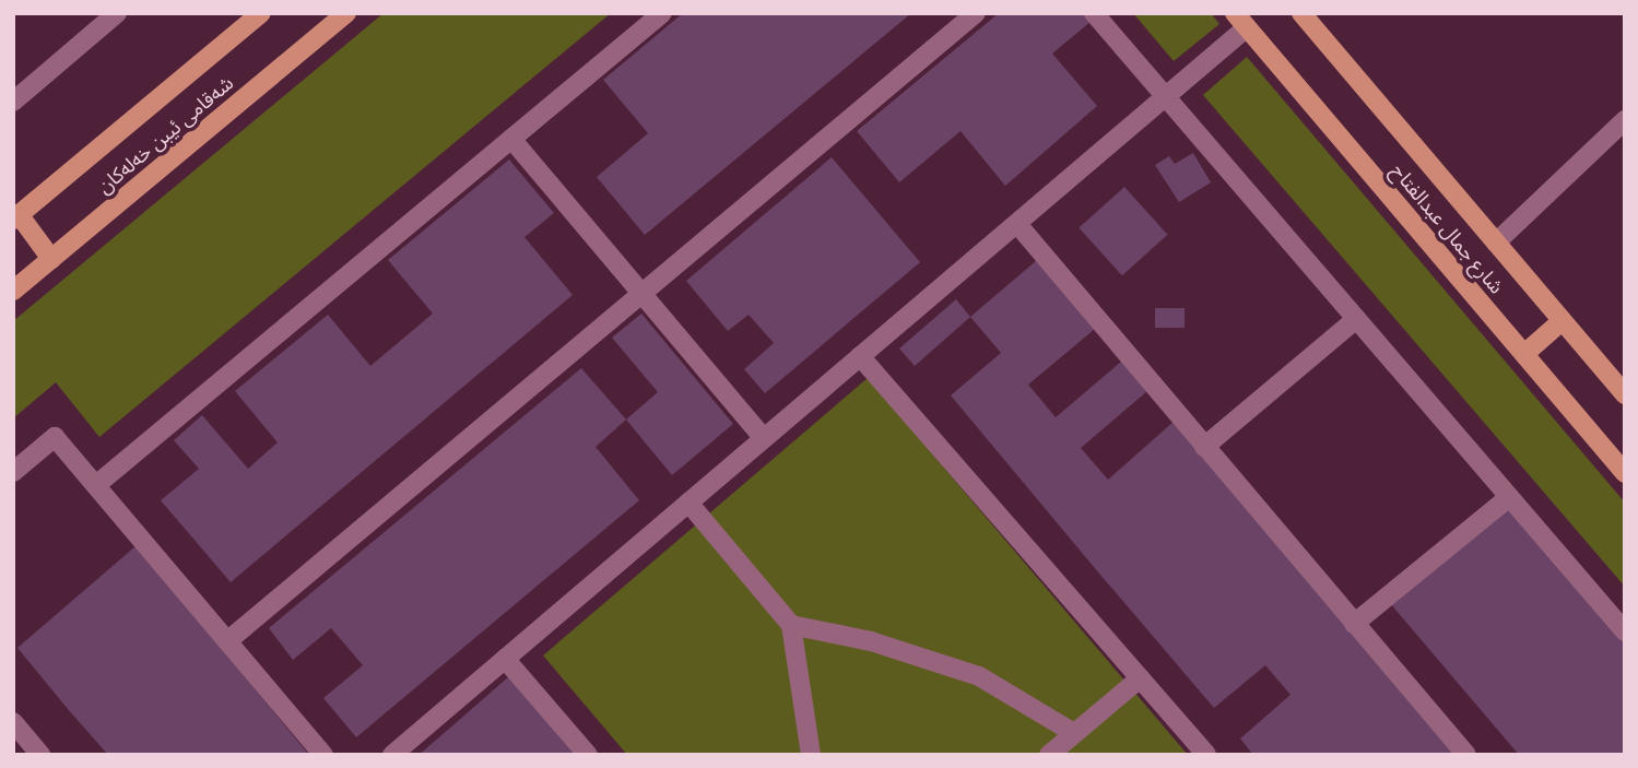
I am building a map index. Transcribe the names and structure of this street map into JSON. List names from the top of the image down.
{
  "streets": {
    "main road": ["شەقامی ئیبن خەلەکان", "شارع جمال عبدالفتاح"]
  }
}
